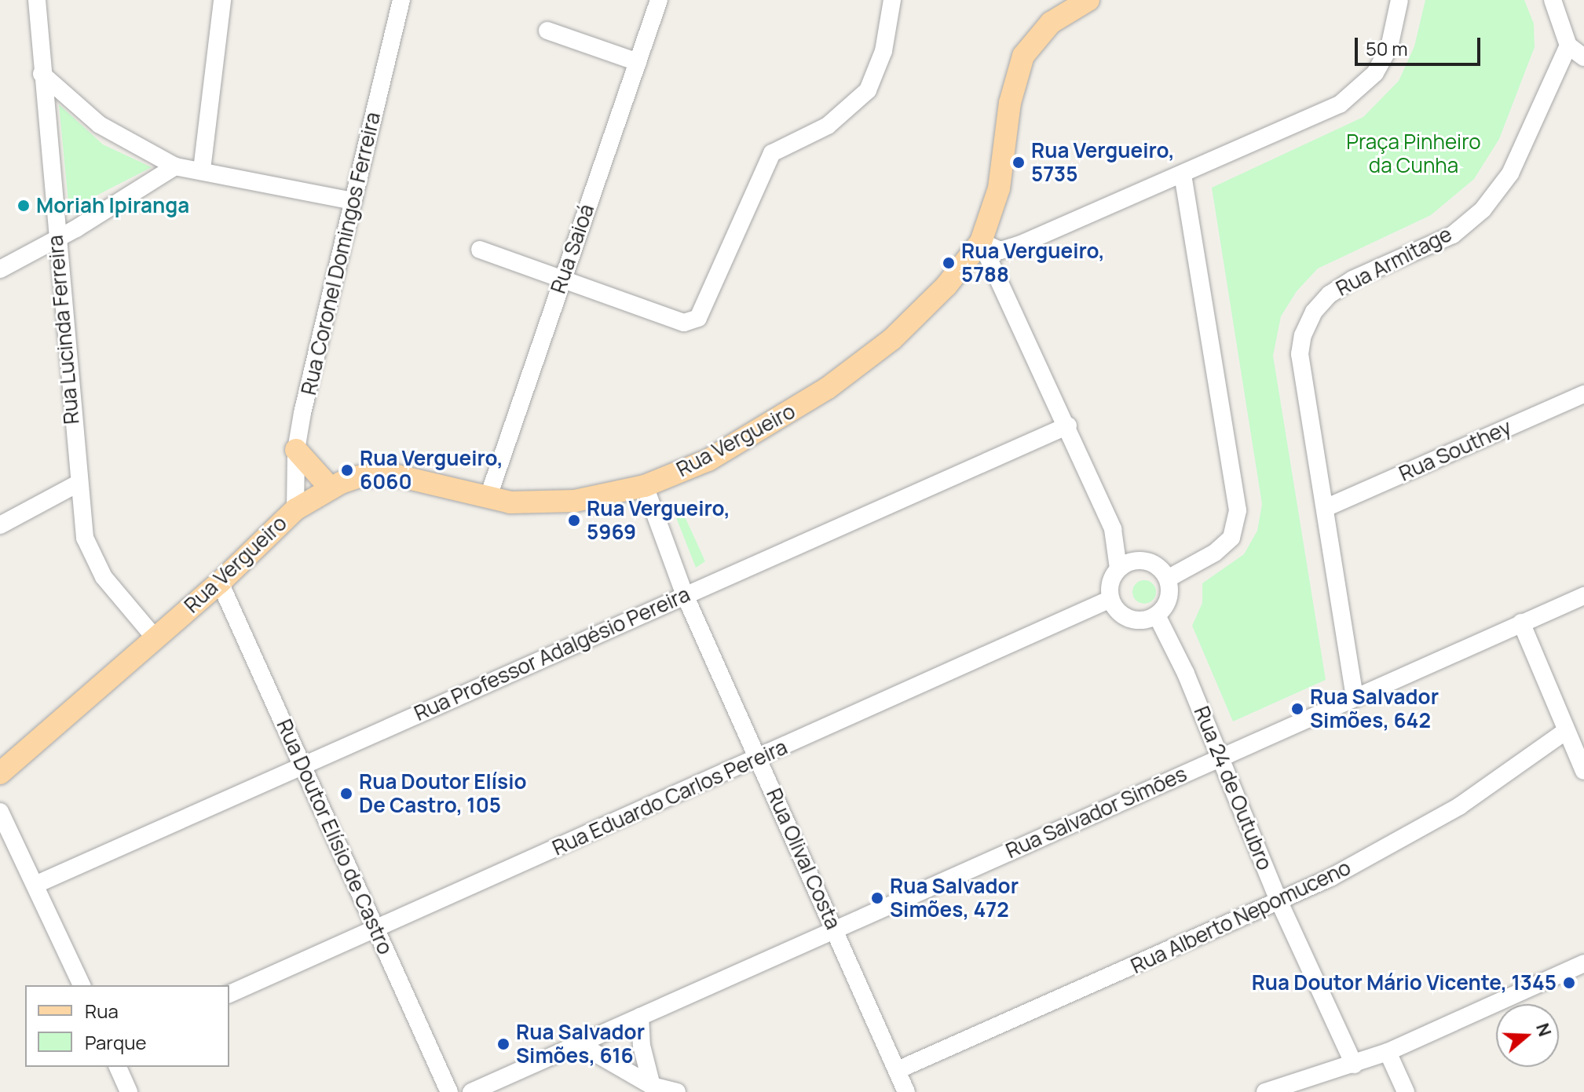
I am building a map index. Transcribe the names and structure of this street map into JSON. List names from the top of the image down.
{
  "streets": {
    "main road": ["Rua Vergueiro"],
    "street": [
      "Rua Saioá",
      "Rua Coronel Domingos Ferreira",
      "Rua Armitage",
      "Rua Lucinda Ferreira",
      "Rua Southey",
      "Rua Professor Adalgésio Pereira",
      "Rua 24 de Outubro",
      "Rua Eduardo Carlos Pereira",
      "Rua Salvador Simões",
      "Rua Doutor Elísio de Castro",
      "Rua Olival Costa",
      "Rua Alberto Nepomuceno"
    ]
  },
  "crossings": [
    ["Rua Saioá", "Rua Vergueiro"],
    ["Rua Coronel Domingos Ferreira", "Rua Vergueiro"],
    ["Rua Armitage", "Rua Southey"],
    ["Rua Armitage", "Rua Salvador Simões"],
    ["Rua Lucinda Ferreira", "Rua Vergueiro"],
    ["Rua Vergueiro", "Rua Doutor Elísio de Castro"],
    ["Rua Vergueiro", "Rua Olival Costa"],
    ["Rua Professor Adalgésio Pereira", "Rua Doutor Elísio de Castro"],
    ["Rua Professor Adalgésio Pereira", "Rua Olival Costa"],
    ["Rua 24 de Outubro", "Rua Eduardo Carlos Pereira"],
    ["Rua 24 de Outubro", "Rua Salvador Simões"],
    ["Rua 24 de Outubro", "Rua Alberto Nepomuceno"],
    ["Rua Eduardo Carlos Pereira", "Rua Doutor Elísio de Castro"],
    ["Rua Eduardo Carlos Pereira", "Rua Olival Costa"],
    ["Rua Salvador Simões", "Rua Olival Costa"],
    ["Rua Olival Costa", "Rua Alberto Nepomuceno"]
  ],
  "parks": ["Praça Pinheiro da Cunha"],
  "places": [
    "Rua Vergueiro, 5735",
    "Moriah Ipiranga",
    "Rua Vergueiro, 5788",
    "Rua Vergueiro, 6060",
    "Rua Vergueiro, 5969",
    "Rua Salvador Simões, 642",
    "Rua Doutor Elísio De Castro, 105",
    "Rua Salvador Simões, 472",
    "Rua Doutor Mário Vicente, 1345",
    "Rua Salvador Simões, 616"
  ],
  "legend": ["Rua", "Parque"],
  "scale_bar": "50 m",
  "north": "right"
}
